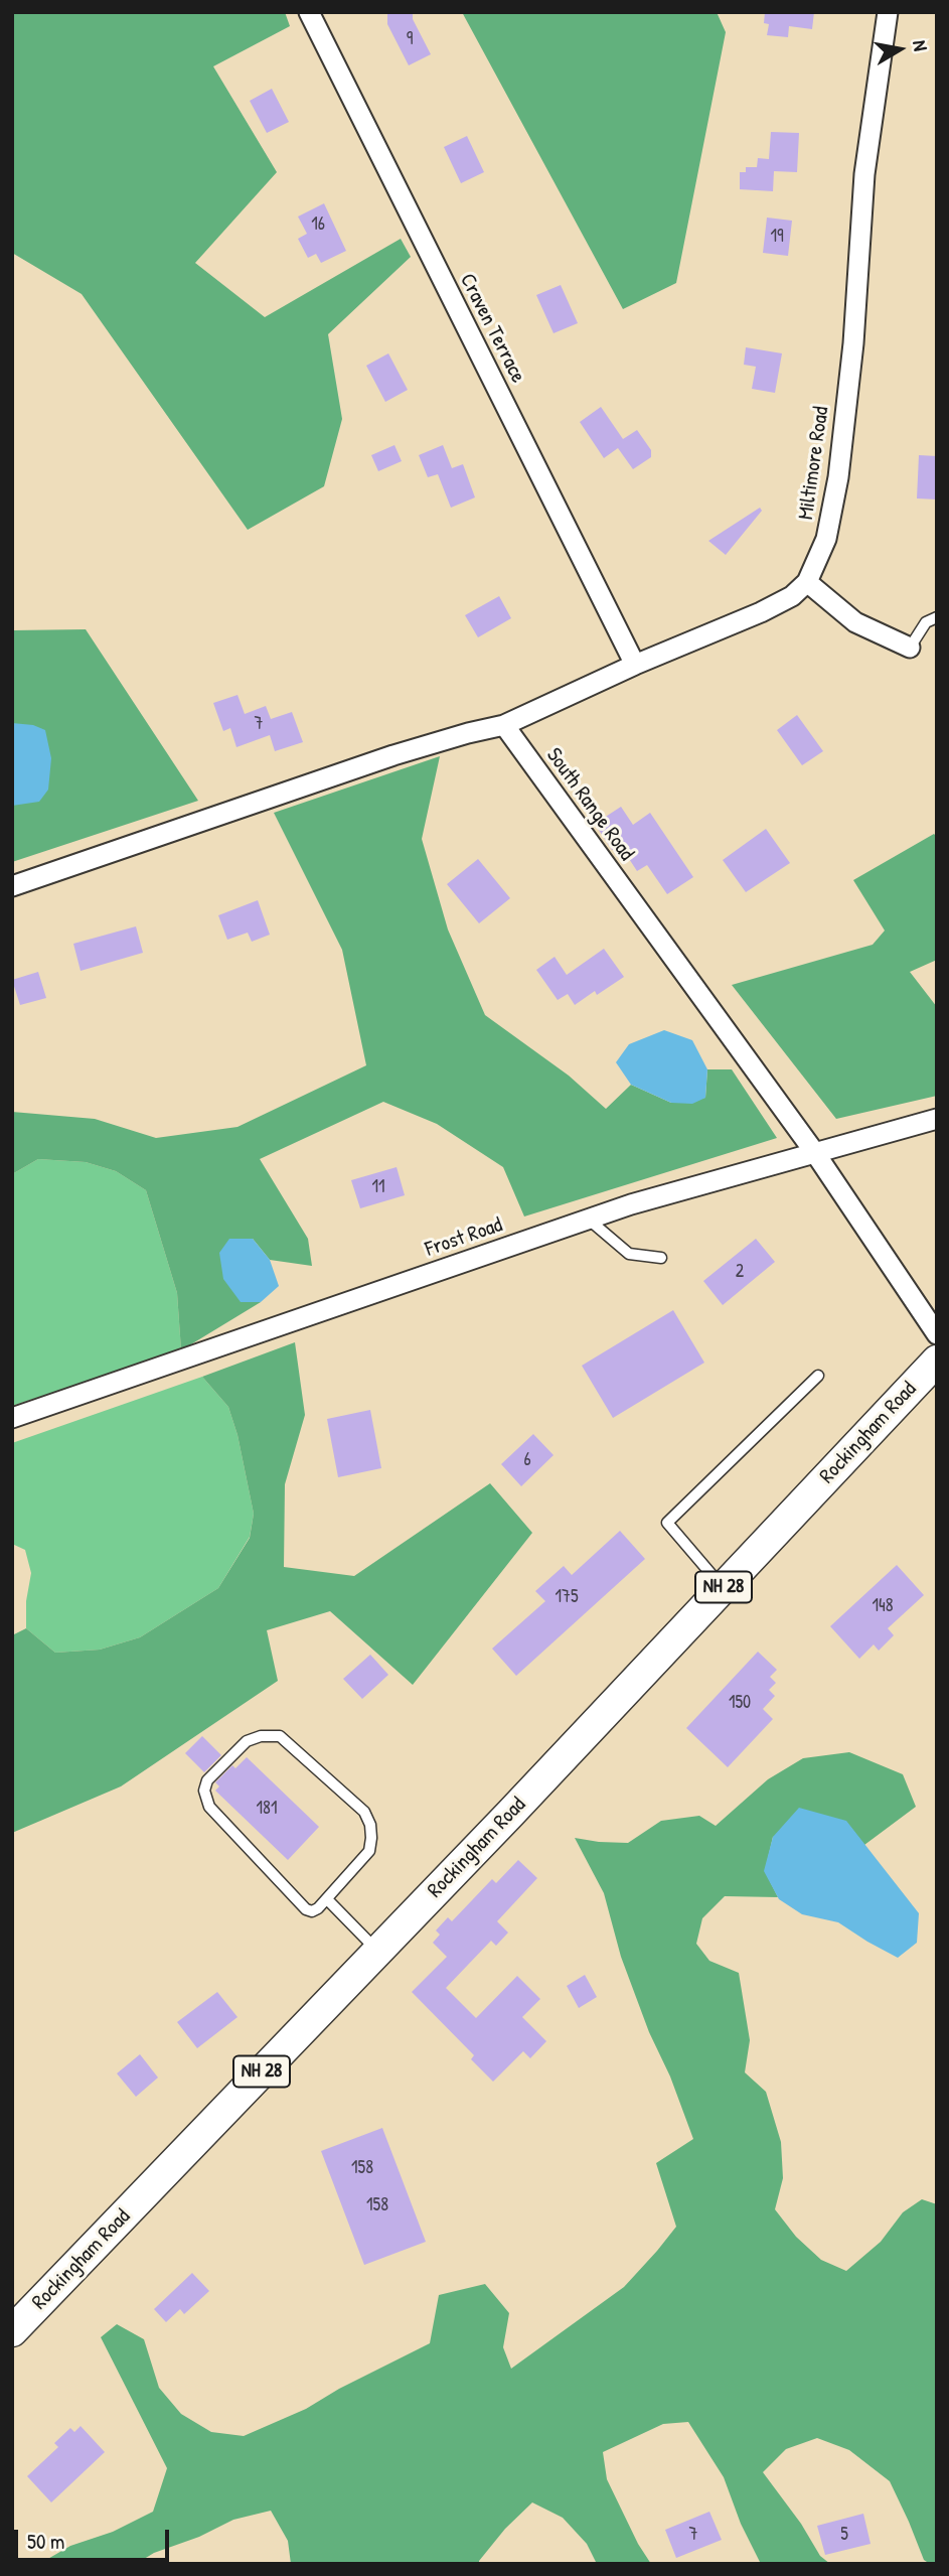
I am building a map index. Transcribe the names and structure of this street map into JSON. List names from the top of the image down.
{
  "streets": {
    "main road": ["Rockingham Road", "NH 28"],
    "street": [
      "Craven Terrace",
      "Miltimore Road",
      "South Range Road",
      "Frost Road"
    ]
  },
  "crossings": [
    ["Craven Terrace", "Miltimore Road"],
    ["Miltimore Road", "South Range Road"],
    ["South Range Road", "Frost Road"]
  ],
  "house_numbers": [
    "9",
    "16",
    "19",
    "7",
    "11",
    "2",
    "6",
    "175",
    "148",
    "150",
    "181",
    "158",
    "158",
    "7",
    "5"
  ],
  "scale_bar": "50 m",
  "north": "right"
}
